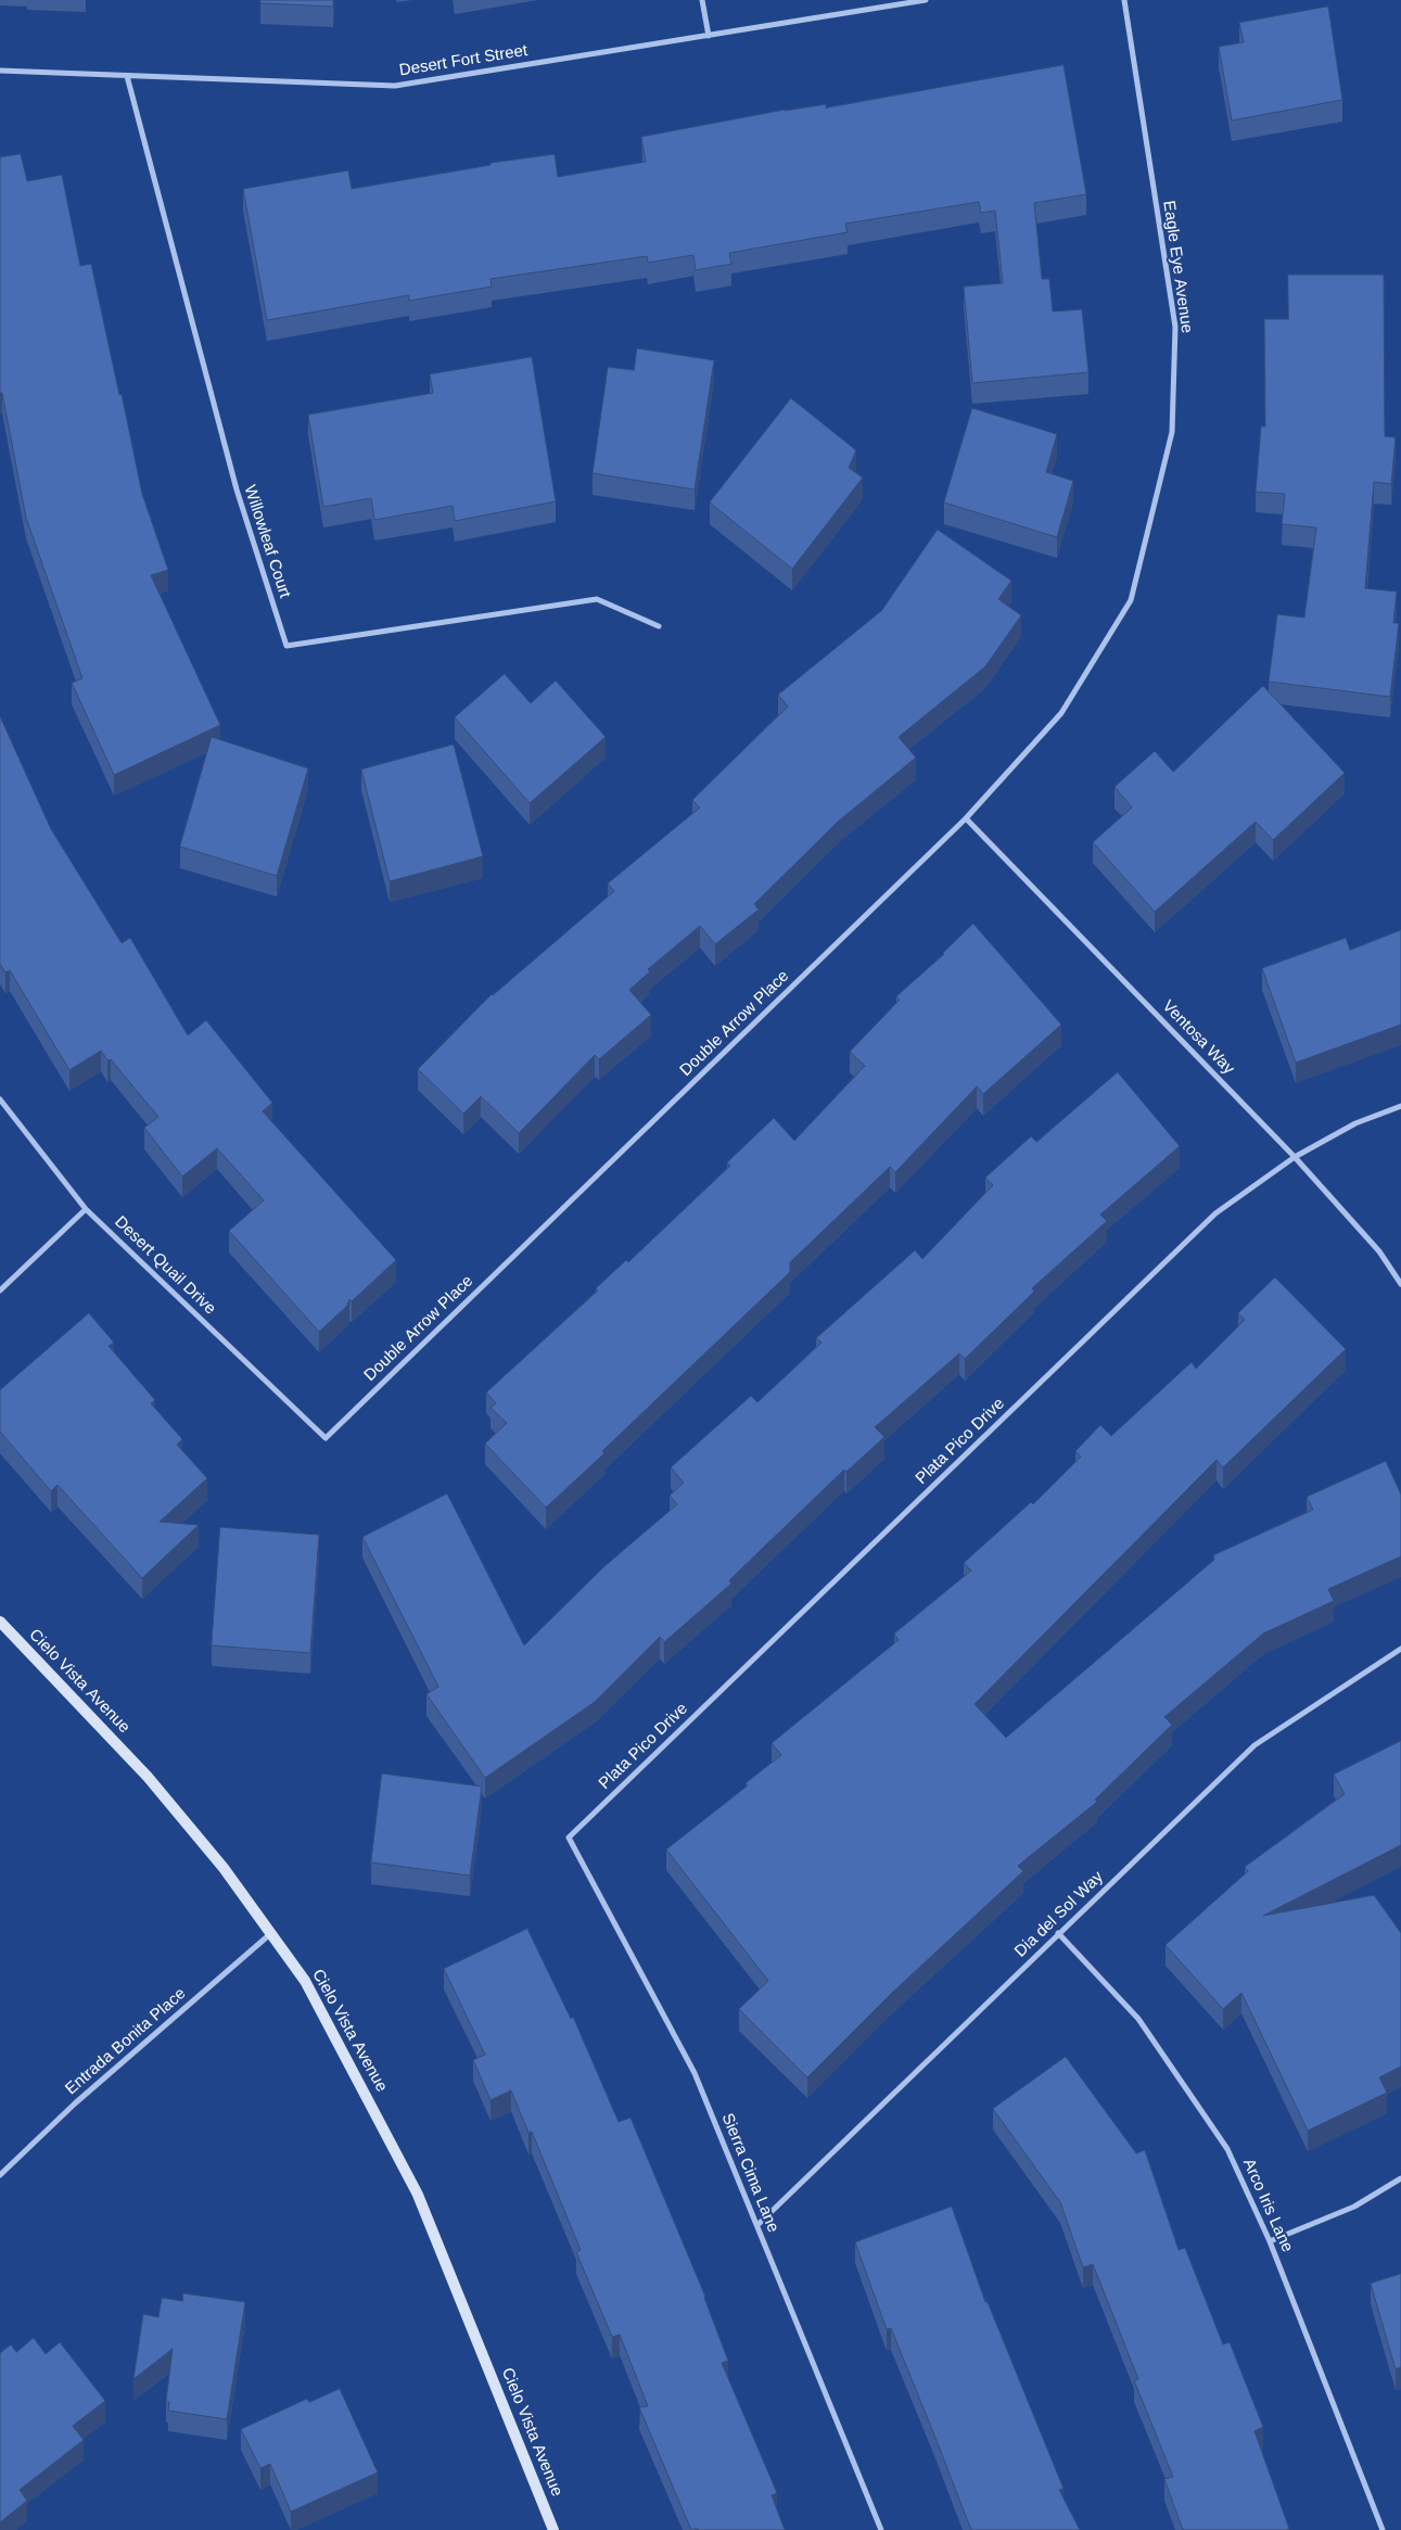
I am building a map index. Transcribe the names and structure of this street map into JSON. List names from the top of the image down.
{
  "streets": {
    "street": [
      "Desert Fort Street",
      "Eagle Eye Avenue",
      "Willowleaf Court",
      "Double Arrow Place",
      "Ventosa Way",
      "Desert Quail Drive",
      "Plata Pico Drive",
      "Cielo Vista Avenue",
      "Dia del Sol Way",
      "Entrada Bonita Place",
      "Sierra Cima Lane",
      "Arco Iris Lane"
    ]
  },
  "crossings": [
    ["Desert Fort Street", "Willowleaf Court"],
    ["Eagle Eye Avenue", "Double Arrow Place"],
    ["Double Arrow Place", "Ventosa Way"],
    ["Double Arrow Place", "Desert Quail Drive"],
    ["Ventosa Way", "Plata Pico Drive"],
    ["Plata Pico Drive", "Sierra Cima Lane"],
    ["Cielo Vista Avenue", "Entrada Bonita Place"],
    ["Dia del Sol Way", "Sierra Cima Lane"],
    ["Dia del Sol Way", "Arco Iris Lane"]
  ]
}
